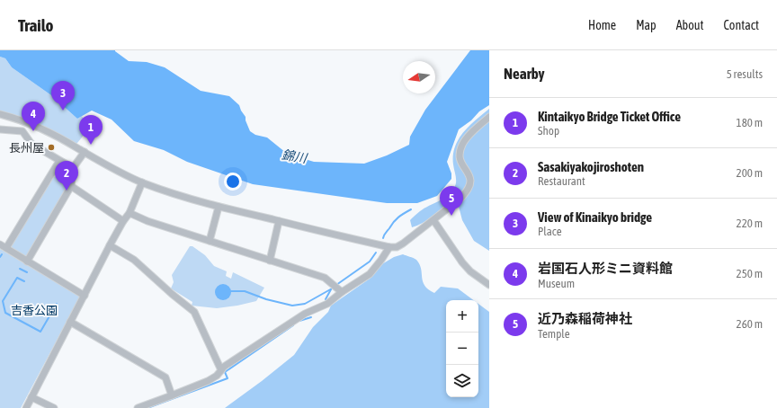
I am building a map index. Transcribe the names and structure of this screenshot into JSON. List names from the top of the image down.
{
  "water": ["錦川"],
  "parks": ["吉香公園"],
  "places": ["長州屋"],
  "north": "left",
  "page": {
    "header": "Trailo",
    "nav": [
      "Home",
      "Map",
      "About",
      "Contact"
    ],
    "heading": ["Nearby", "5 results"],
    "pins": [
      "3",
      "4",
      "1",
      "2",
      "5"
    ],
    "list": [
      {
        "mark": "1",
        "name": "Kintaikyo Bridge Ticket Office",
        "note": "Shop",
        "value": "180 m"
      },
      {
        "mark": "2",
        "name": "Sasakiyakojiroshoten",
        "note": "Restaurant",
        "value": "200 m"
      },
      {
        "mark": "3",
        "name": "View of Kinaikyo bridge",
        "note": "Place",
        "value": "220 m"
      },
      {
        "mark": "4",
        "name": "岩国石人形ミニ資料館",
        "note": "Museum",
        "value": "250 m"
      },
      {
        "mark": "5",
        "name": "近乃森稲荷神社",
        "note": "Temple",
        "value": "260 m"
      }
    ],
    "map_buttons": ["+", "−"]
  }
}
